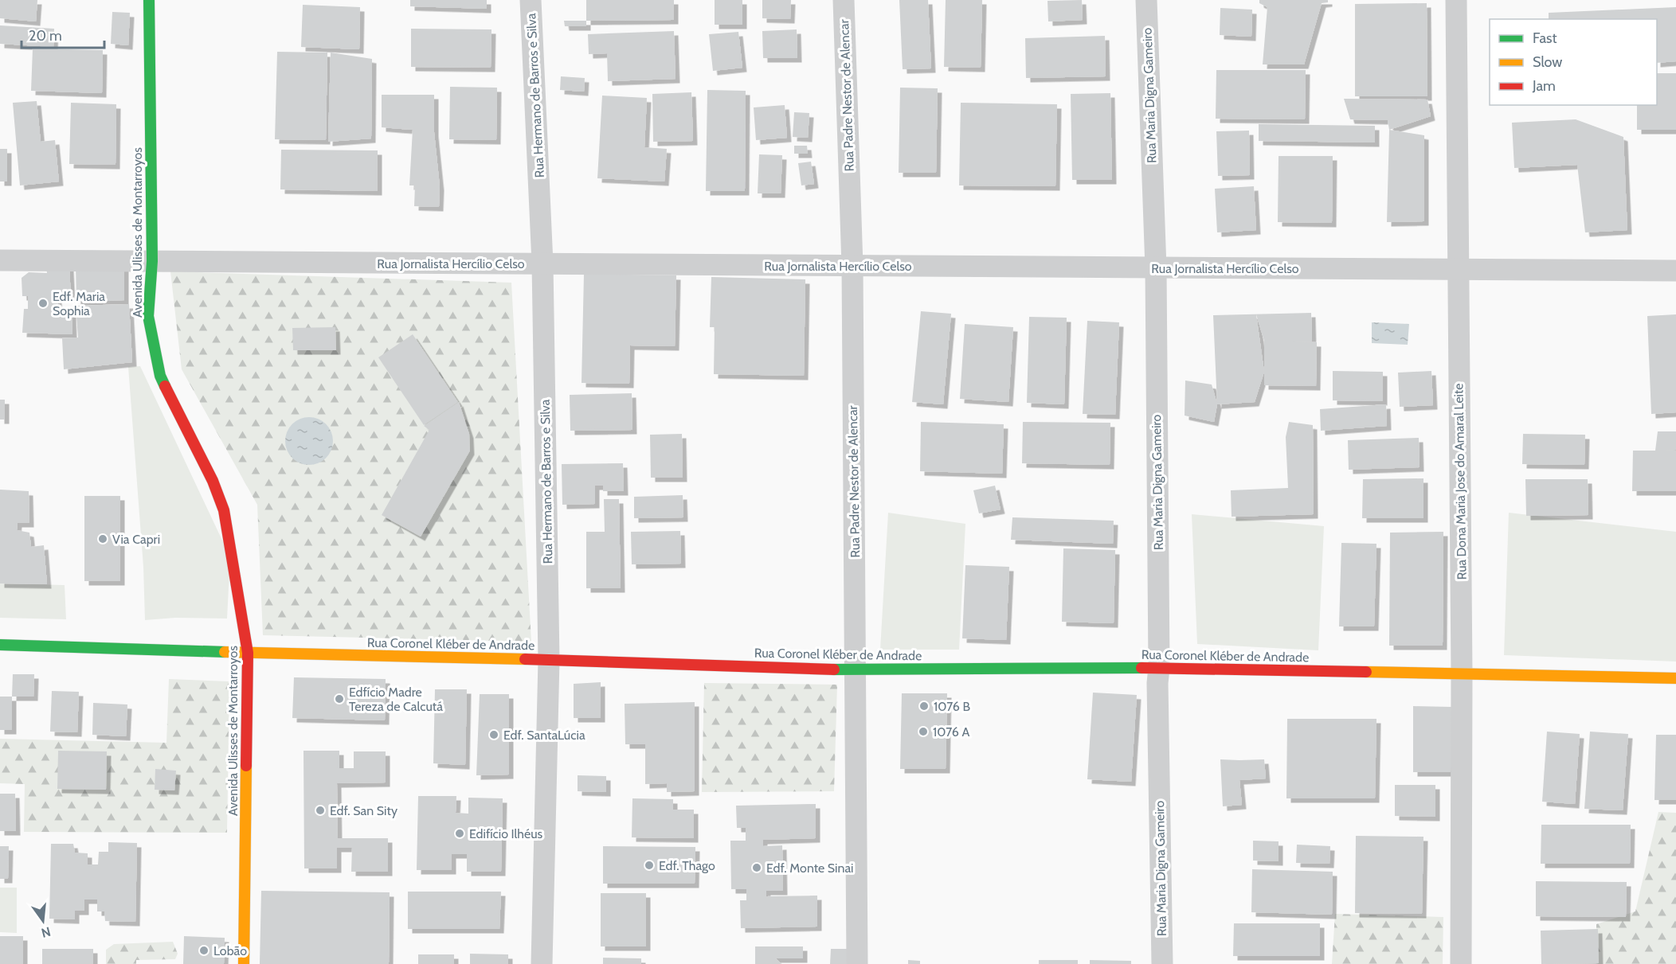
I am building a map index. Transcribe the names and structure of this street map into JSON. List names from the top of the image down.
{
  "streets": {
    "main road": ["Avenida Ulisses de Montarroyos", "Rua Coronel Kléber de Andrade"],
    "street": [
      "Rua Hermano de Barros e Silva",
      "Rua Padre Nestor de Alencar",
      "Rua Maria Digna Gameiro",
      "Rua Jornalista Hercílio Celso",
      "Rua Dona Maria Jose do Amaral Leite"
    ]
  },
  "crossings": [
    ["Rua Hermano de Barros e Silva", "Rua Jornalista Hercílio Celso"],
    ["Rua Hermano de Barros e Silva", "Rua Coronel Kléber de Andrade"],
    ["Rua Padre Nestor de Alencar", "Rua Jornalista Hercílio Celso"],
    ["Rua Padre Nestor de Alencar", "Rua Coronel Kléber de Andrade"],
    ["Rua Maria Digna Gameiro", "Rua Jornalista Hercílio Celso"],
    ["Rua Maria Digna Gameiro", "Rua Coronel Kléber de Andrade"],
    ["Avenida Ulisses de Montarroyos", "Rua Jornalista Hercílio Celso"],
    ["Avenida Ulisses de Montarroyos", "Rua Coronel Kléber de Andrade"],
    ["Rua Jornalista Hercílio Celso", "Rua Dona Maria Jose do Amaral Leite"],
    ["Rua Dona Maria Jose do Amaral Leite", "Rua Coronel Kléber de Andrade"]
  ],
  "places": [
    "Edf. Maria Sophia",
    "Via Capri",
    "Edfício Madre Tereza de Calcutá",
    "1076 B",
    "1076 A",
    "Edf. SantaLúcia",
    "Edf. San Sity",
    "Edifício Ilhéus",
    "Edf. Thago",
    "Edf. Monte Sinai",
    "Lobão"
  ],
  "legend": ["Fast", "Slow", "Jam"],
  "scale_bar": "20 m",
  "north": "bottom"
}
